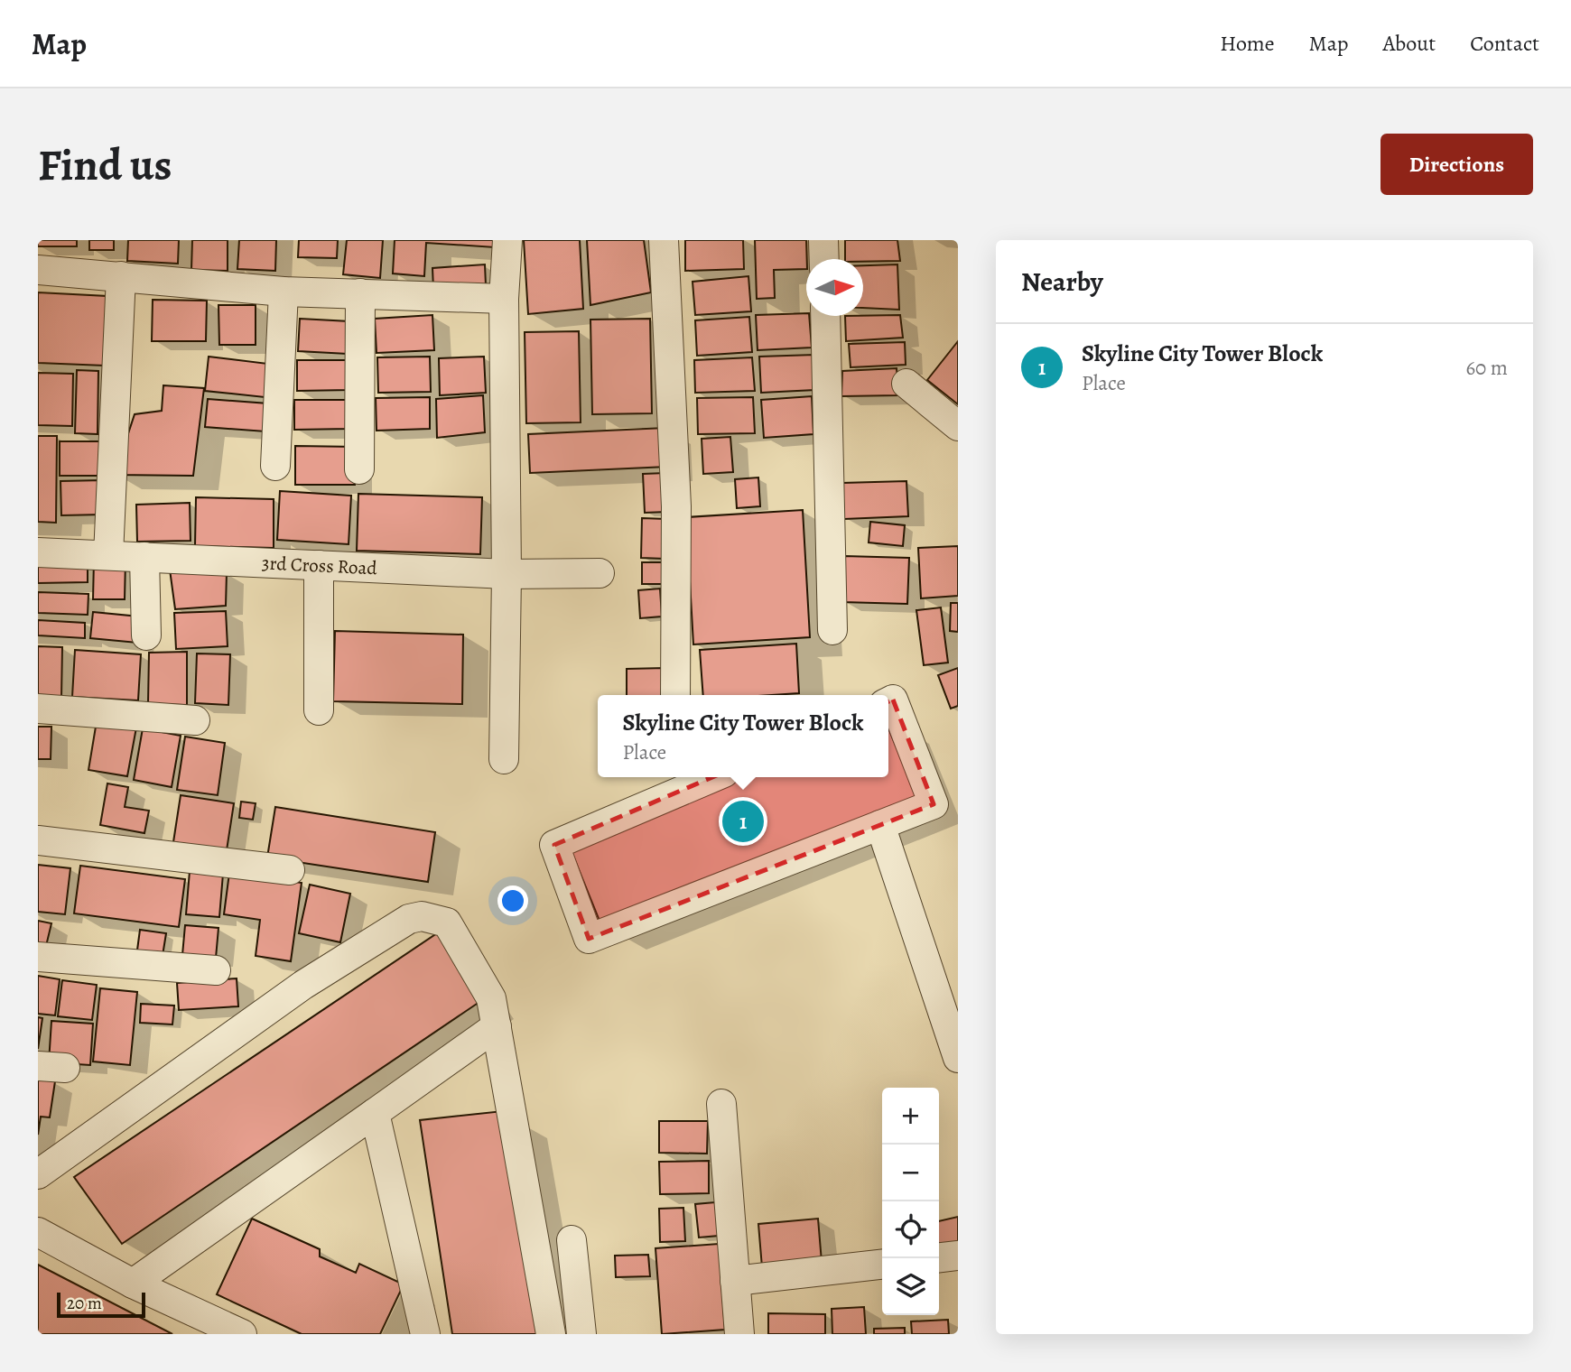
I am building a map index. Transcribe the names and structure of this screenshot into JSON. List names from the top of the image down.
{
  "streets": {
    "street": ["3rd Cross Road"]
  },
  "scale_bar": "20 m",
  "north": "right",
  "page": {
    "header": "Map",
    "nav": [
      "Home",
      "Map",
      "About",
      "Contact"
    ],
    "buttons": "Directions",
    "title": "Find us",
    "heading": "Nearby",
    "list": [
      {
        "mark": "1",
        "name": "Skyline City Tower Block",
        "note": "Place",
        "value": "60 m"
      }
    ],
    "popup": ["Skyline City Tower Block", "Place"],
    "pins": "1",
    "map_buttons": ["+", "−"],
    "scale": "20 m"
  }
}
